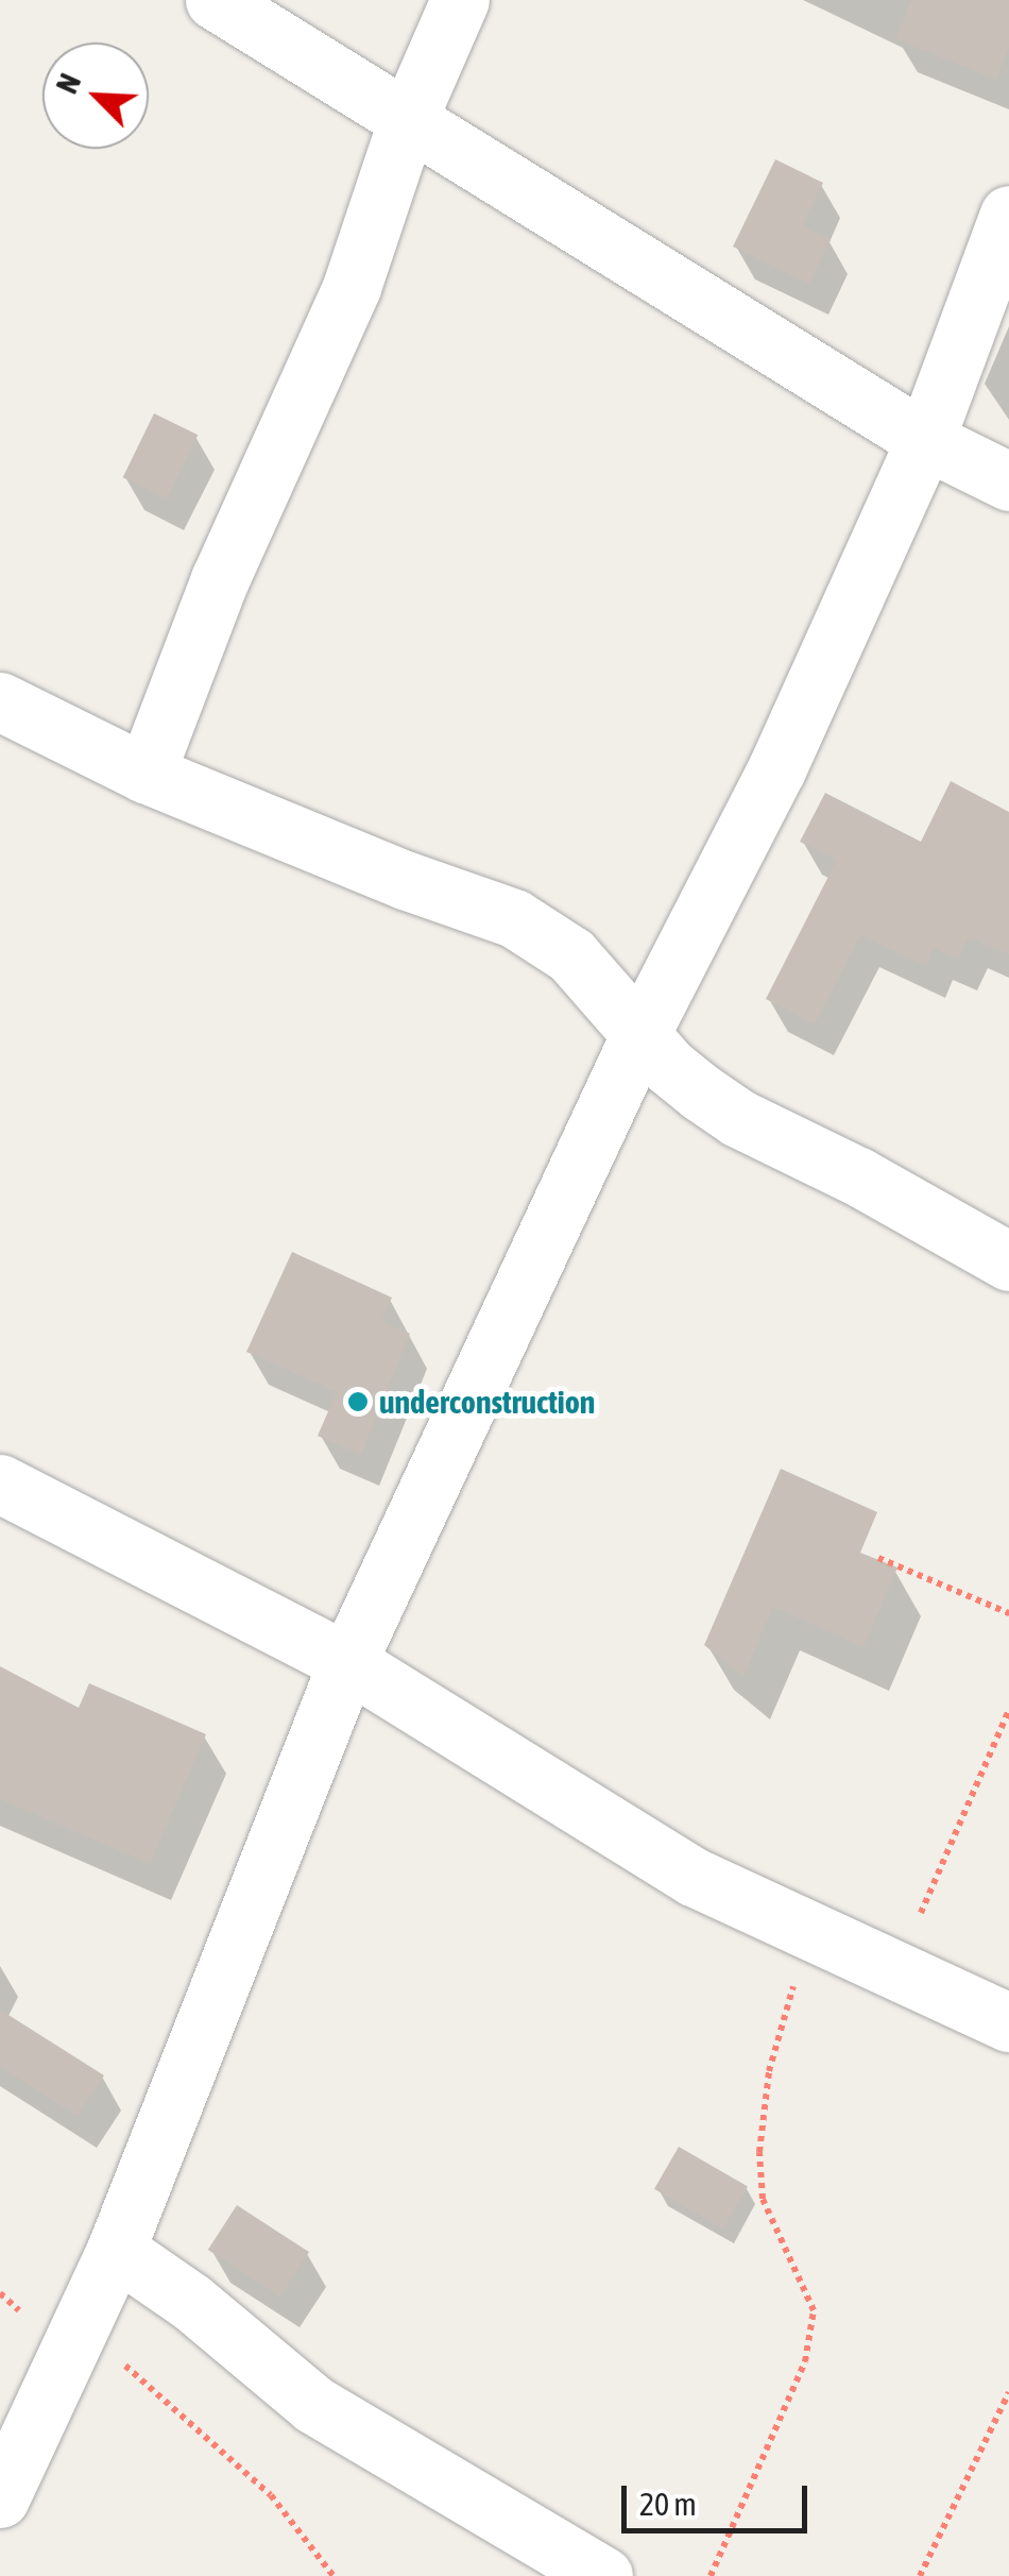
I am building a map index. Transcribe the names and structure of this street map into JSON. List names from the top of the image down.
{
  "places": ["underconstruction"],
  "scale_bar": "20 m",
  "north": "top left"
}
